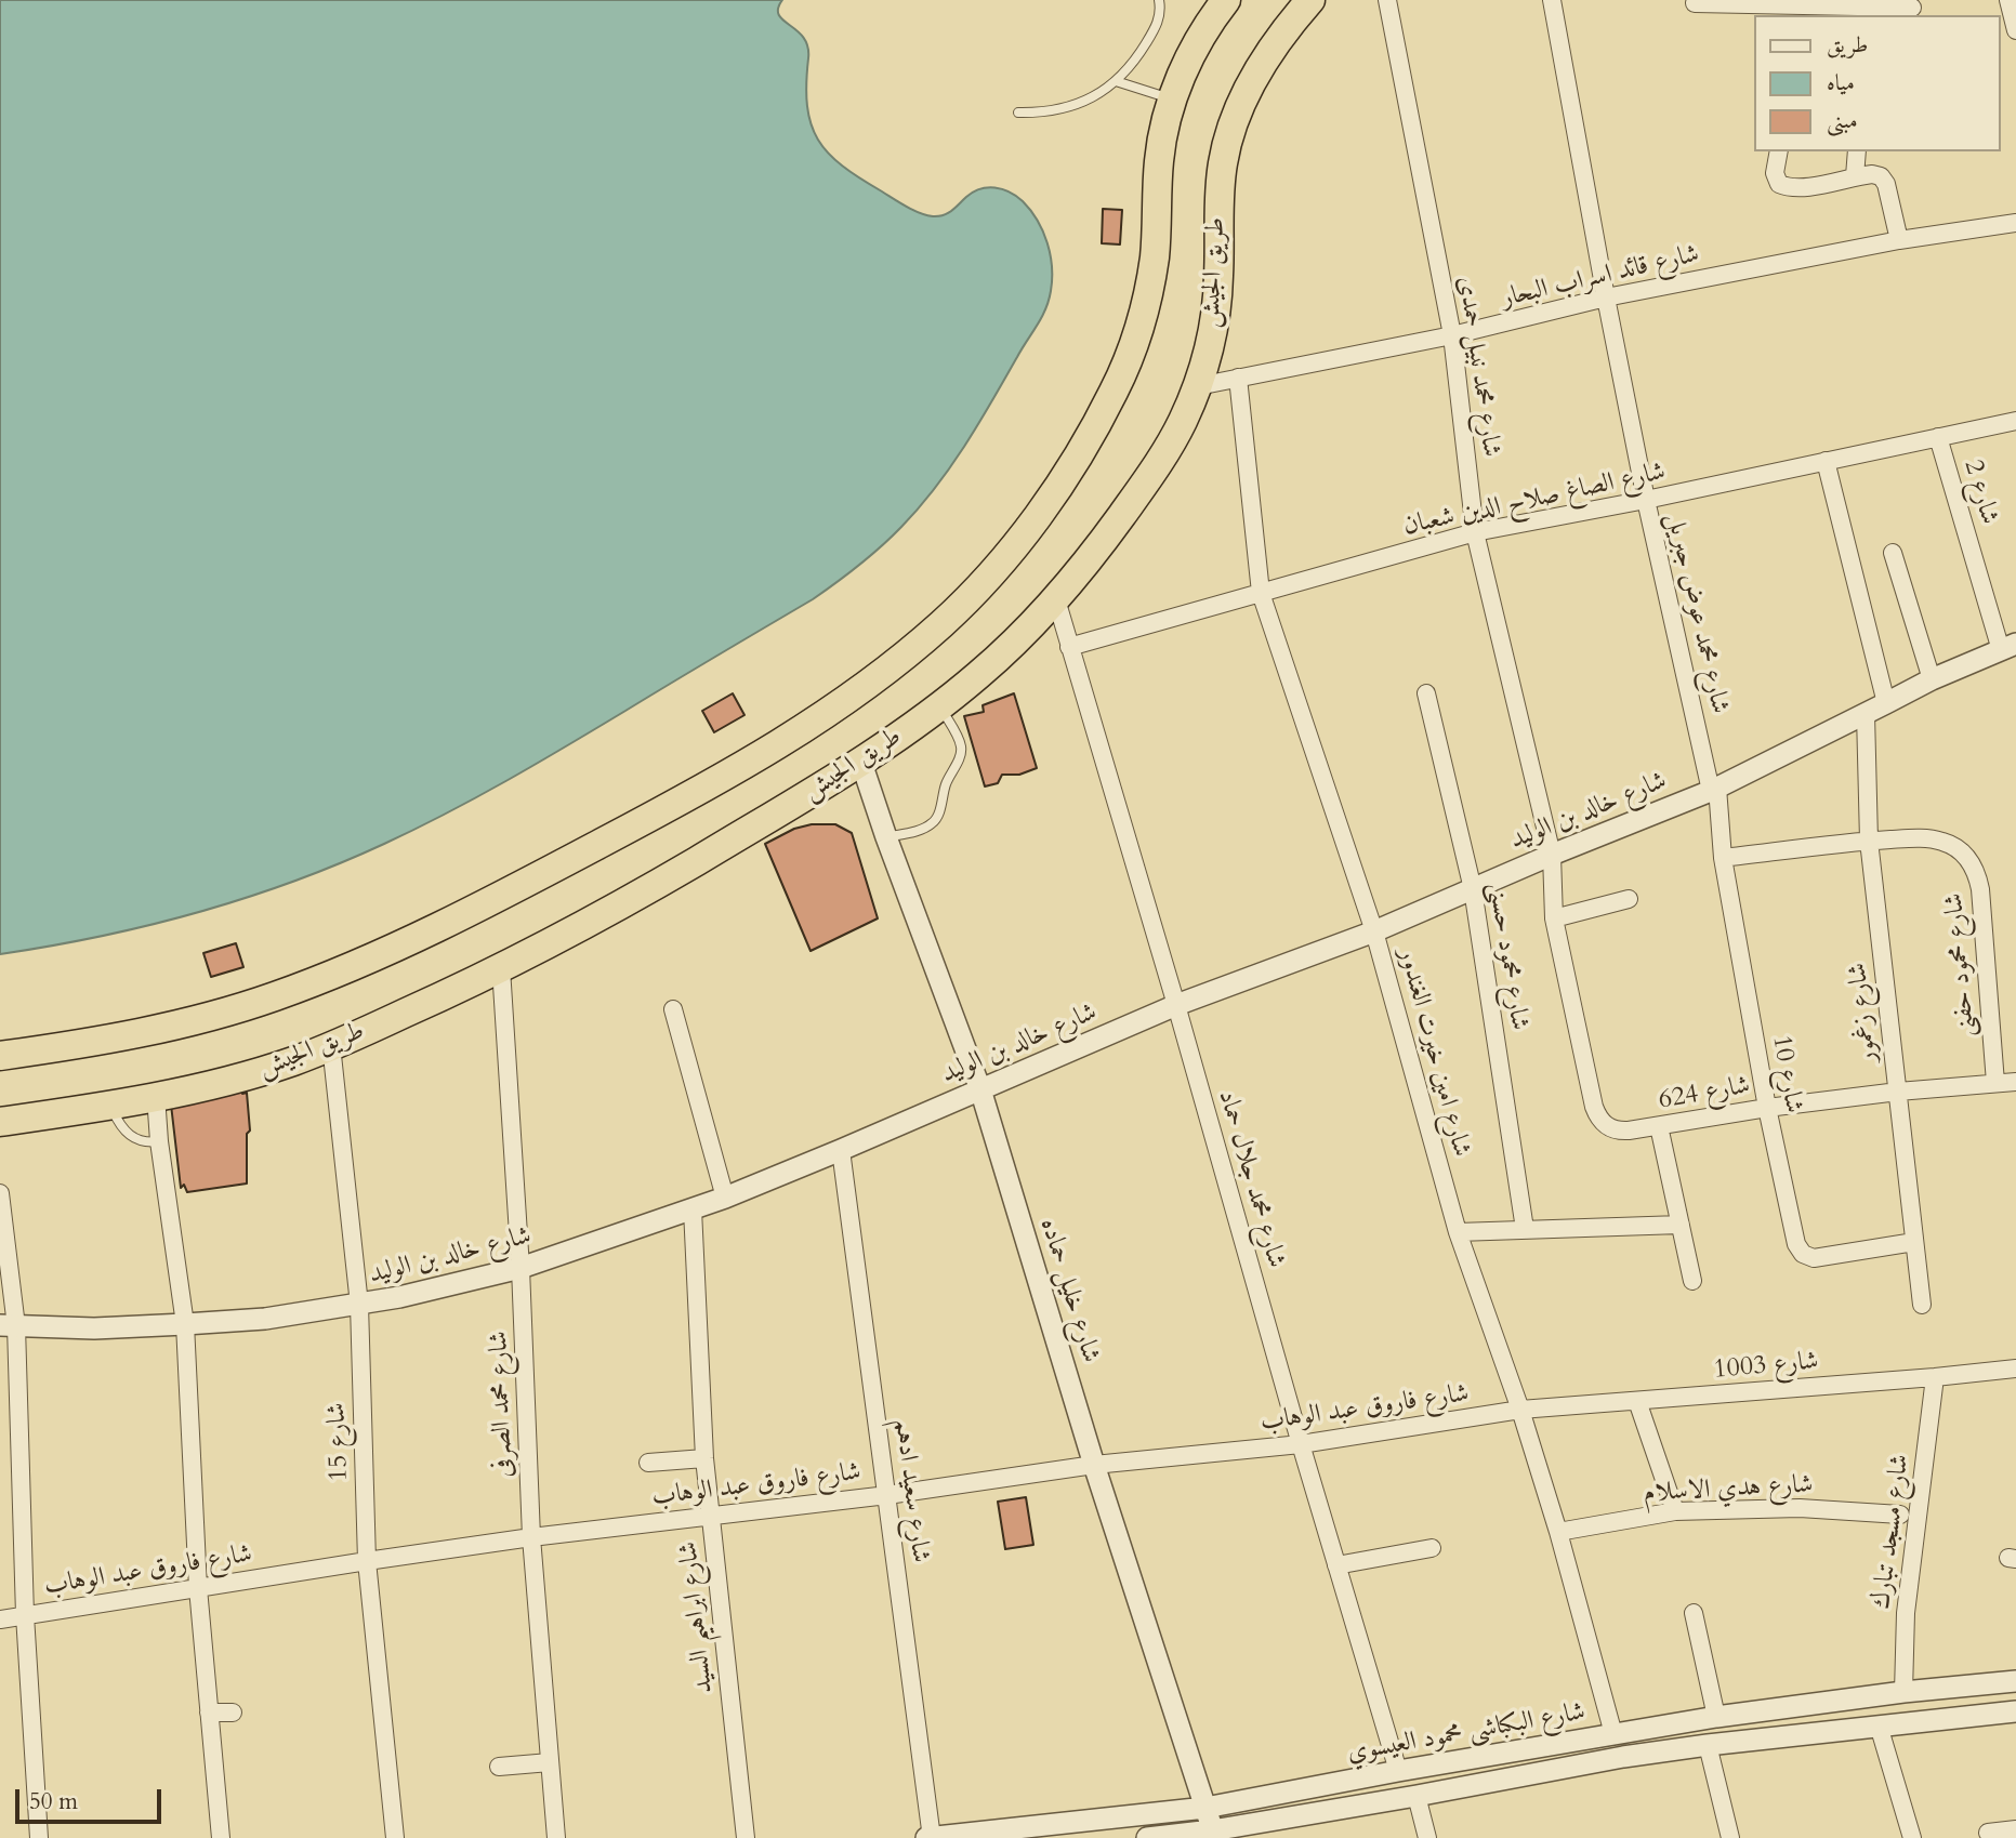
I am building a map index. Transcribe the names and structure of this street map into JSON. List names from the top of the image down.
{
  "streets": {
    "highway": ["طريق الجيش"],
    "street": [
      "شارع قائد اسراب البحار",
      "شارع محمد نبيل حمدى",
      "شارع 2",
      "شارع الصاغ صلاح الدين شعبان",
      "شارع محمد عوض جبريل",
      "شارع خالد بن الوليد",
      "شارع محمود حسنى",
      "شارع محمود حفنى",
      "شارع زغمور",
      "شارع امين خيرت الغندور",
      "شارع 10",
      "شارع 624",
      "شارع محمد جلال حماد",
      "شارع خليل حماده",
      "شارع 1003",
      "شارع محمد الصرفى",
      "شارع فاروق عبد الوهاب",
      "شارع 15",
      "شارع هدي الاسلام",
      "شارع سعيد ادهم",
      "شارع مسجد تبارك",
      "شارع ابراهيم السيد",
      "شارع البكباشى محمود العيسوي"
    ]
  },
  "crossings": [
    ["طريق الجيش", "شارع قائد اسراب البحار"],
    ["طريق الجيش", "شارع محمد جلال حماد"],
    ["طريق الجيش", "شارع خليل حماده"],
    ["طريق الجيش", "شارع محمد الصرفى"],
    ["طريق الجيش", "شارع 15"],
    ["شارع قائد اسراب البحار", "شارع محمد نبيل حمدى"],
    ["شارع قائد اسراب البحار", "شارع محمد عوض جبريل"],
    ["شارع قائد اسراب البحار", "شارع امين خيرت الغندور"],
    ["شارع محمد نبيل حمدى", "شارع الصاغ صلاح الدين شعبان"],
    ["شارع محمد نبيل حمدى", "شارع خالد بن الوليد"],
    ["شارع محمد نبيل حمدى", "شارع 624"],
    ["شارع 2", "شارع الصاغ صلاح الدين شعبان"],
    ["شارع 2", "شارع خالد بن الوليد"],
    ["شارع الصاغ صلاح الدين شعبان", "شارع محمد عوض جبريل"],
    ["شارع الصاغ صلاح الدين شعبان", "شارع امين خيرت الغندور"],
    ["شارع الصاغ صلاح الدين شعبان", "شارع محمد جلال حماد"],
    ["شارع محمد عوض جبريل", "شارع خالد بن الوليد"],
    ["شارع محمد عوض جبريل", "شارع 10"],
    ["شارع خالد بن الوليد", "شارع محمود حسنى"],
    ["شارع خالد بن الوليد", "شارع زغمور"],
    ["شارع خالد بن الوليد", "شارع امين خيرت الغندور"],
    ["شارع خالد بن الوليد", "شارع 10"],
    ["شارع خالد بن الوليد", "شارع محمد جلال حماد"],
    ["شارع خالد بن الوليد", "شارع خليل حماده"],
    ["شارع خالد بن الوليد", "شارع محمد الصرفى"],
    ["شارع خالد بن الوليد", "شارع 15"],
    ["شارع خالد بن الوليد", "شارع سعيد ادهم"],
    ["شارع خالد بن الوليد", "شارع ابراهيم السيد"],
    ["شارع محمود حفنى", "شارع زغمور"],
    ["شارع محمود حفنى", "شارع 10"],
    ["شارع محمود حفنى", "شارع 624"],
    ["شارع زغمور", "شارع 10"],
    ["شارع زغمور", "شارع 624"],
    ["شارع امين خيرت الغندور", "شارع 1003"],
    ["شارع امين خيرت الغندور", "شارع فاروق عبد الوهاب"],
    ["شارع امين خيرت الغندور", "شارع هدي الاسلام"],
    ["شارع امين خيرت الغندور", "شارع البكباشى محمود العيسوي"],
    ["شارع 10", "شارع 624"],
    ["شارع محمد جلال حماد", "شارع فاروق عبد الوهاب"],
    ["شارع محمد جلال حماد", "شارع البكباشى محمود العيسوي"],
    ["شارع خليل حماده", "شارع فاروق عبد الوهاب"],
    ["شارع خليل حماده", "شارع البكباشى محمود العيسوي"],
    ["شارع 1003", "شارع فاروق عبد الوهاب"],
    ["شارع 1003", "شارع مسجد تبارك"],
    ["شارع محمد الصرفى", "شارع فاروق عبد الوهاب"],
    ["شارع فاروق عبد الوهاب", "شارع 15"],
    ["شارع فاروق عبد الوهاب", "شارع سعيد ادهم"],
    ["شارع فاروق عبد الوهاب", "شارع ابراهيم السيد"],
    ["شارع سعيد ادهم", "شارع البكباشى محمود العيسوي"],
    ["شارع مسجد تبارك", "شارع البكباشى محمود العيسوي"]
  ],
  "legend": ["طريق", "مياه", "مبنى"],
  "scale_bar": "50 m"
}
